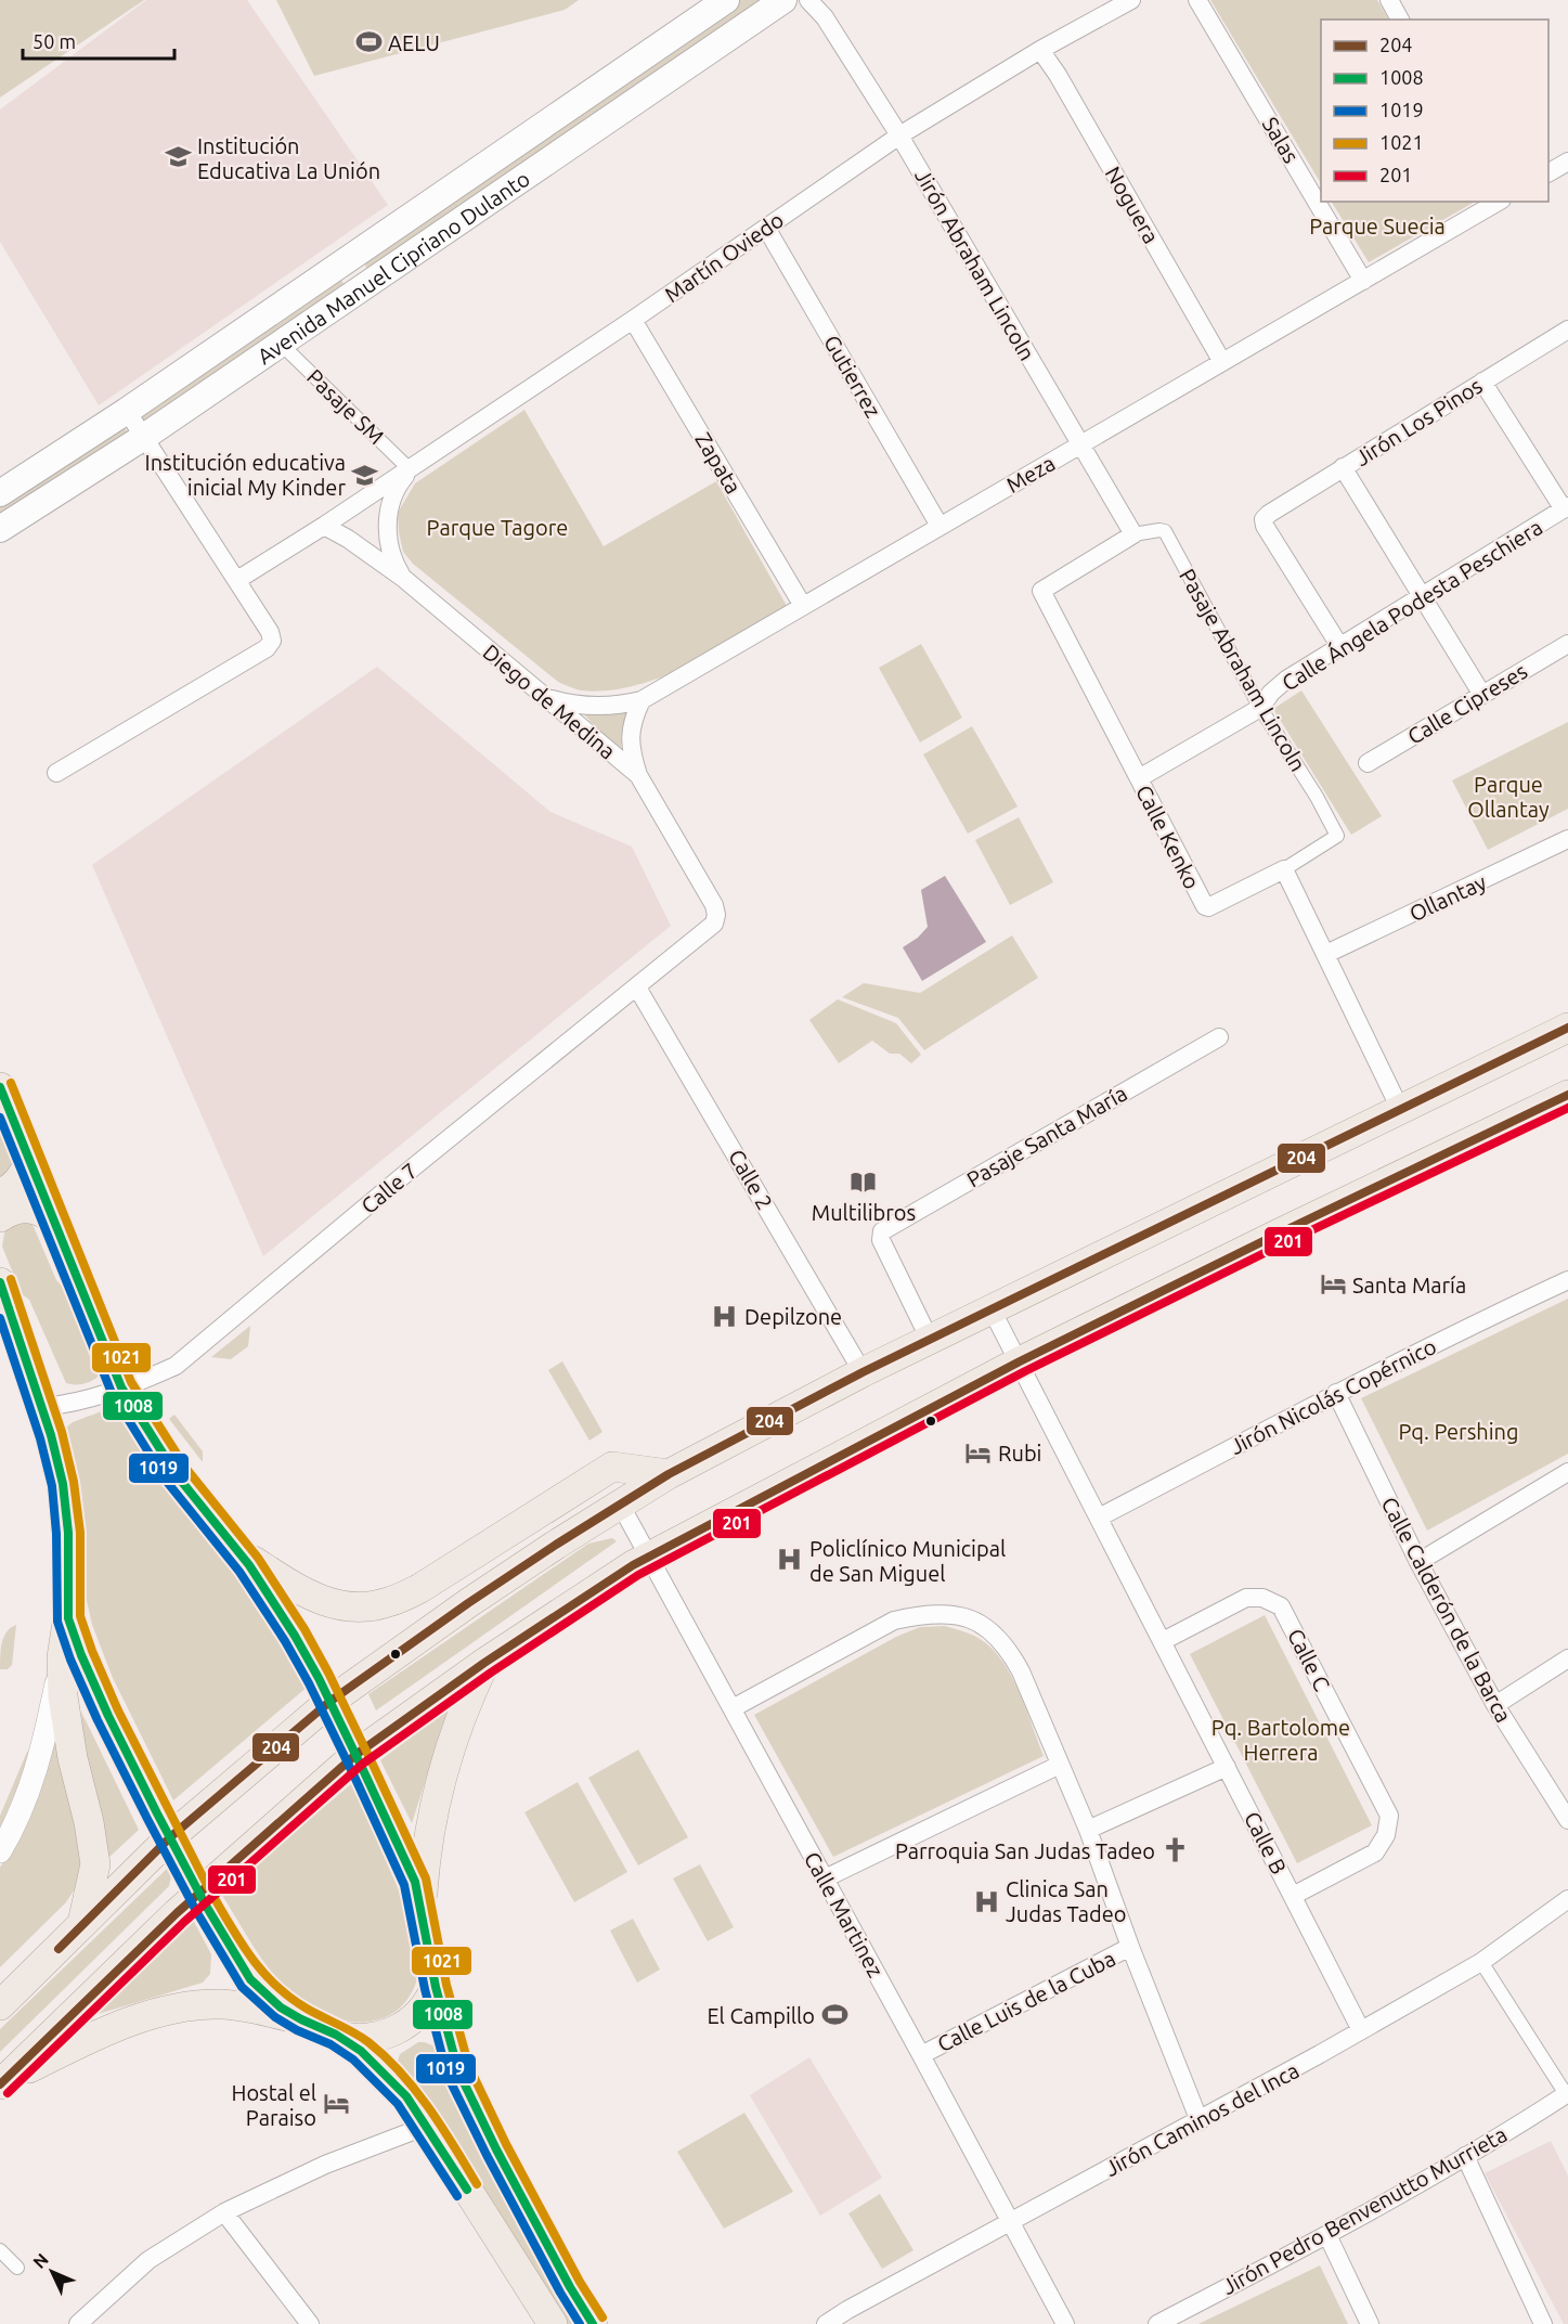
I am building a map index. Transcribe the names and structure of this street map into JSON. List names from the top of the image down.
{
  "streets": {
    "main road": ["Avenida Manuel Cipriano Dulanto"],
    "street": [
      "Salas",
      "Noguera",
      "Martín Oviedo",
      "Jirón Abraham Lincoln",
      "Gutierrez",
      "Pasaje SM",
      "Jirón Los Pinos",
      "Zapata",
      "Meza",
      "Calle Ángela Podesta Peschiera",
      "Pasaje Abraham Lincoln",
      "Diego de Medina",
      "Calle Cipreses",
      "Calle Kenko",
      "Ollantay",
      "Pasaje Santa María",
      "Calle 2",
      "Calle 7",
      "Jirón Nicolás Copérnico",
      "Calle Calderón de la Barca",
      "Calle C",
      "Calle B",
      "Calle Martinez",
      "Calle Luis de la Cuba",
      "Jirón Caminos del Inca",
      "Jirón Pedro Benvenutto Murrieta"
    ]
  },
  "crossings": [
    ["Salas", "Meza"],
    ["Noguera", "Martín Oviedo"],
    ["Noguera", "Meza"],
    ["Martín Oviedo", "Jirón Abraham Lincoln"],
    ["Martín Oviedo", "Gutierrez"],
    ["Martín Oviedo", "Pasaje SM"],
    ["Martín Oviedo", "Zapata"],
    ["Martín Oviedo", "Diego de Medina"],
    ["Jirón Abraham Lincoln", "Meza"],
    ["Jirón Abraham Lincoln", "Pasaje Abraham Lincoln"],
    ["Jirón Abraham Lincoln", "Calle Kenko"],
    ["Avenida Manuel Cipriano Dulanto", "Pasaje SM"],
    ["Gutierrez", "Meza"],
    ["Jirón Los Pinos", "Calle Ángela Podesta Peschiera"],
    ["Zapata", "Meza"],
    ["Meza", "Diego de Medina"],
    ["Calle Ángela Podesta Peschiera", "Pasaje Abraham Lincoln"],
    ["Calle Ángela Podesta Peschiera", "Calle Kenko"],
    ["Pasaje Abraham Lincoln", "Calle Kenko"],
    ["Diego de Medina", "Calle 7"],
    ["Calle 2", "Calle 7"],
    ["Jirón Nicolás Copérnico", "Calle Calderón de la Barca"],
    ["Jirón Nicolás Copérnico", "Calle B"],
    ["Calle C", "Calle B"],
    ["Calle B", "Jirón Caminos del Inca"],
    ["Calle Martinez", "Calle Luis de la Cuba"],
    ["Calle Martinez", "Jirón Caminos del Inca"]
  ],
  "parks": [
    "Parque Suecia",
    "Parque Tagore",
    "Parque Ollantay",
    "Pq. Pershing",
    "Pq. Bartolome Herrera"
  ],
  "places": {
    "sports": ["AELU", "El Campillo"],
    "school or university": ["Institución Educativa La Unión", "Institución educativa inicial My Kinder"],
    "library": ["Multilibros"],
    "hotel": ["Santa María", "Rubi", "Hostal el Paraiso"],
    "hospital": ["Depilzone", "Policlínico Municipal de San Miguel", "Clinica San Judas Tadeo"],
    "church": ["Parroquia San Judas Tadeo"]
  },
  "lines": [
    "transit line 204",
    "transit line 1021",
    "transit line 1008",
    "transit line 201",
    "transit line 1019"
  ],
  "legend": [
    "204",
    "1008",
    "1019",
    "1021",
    "201"
  ],
  "scale_bar": "50 m",
  "north": "top left"
}
